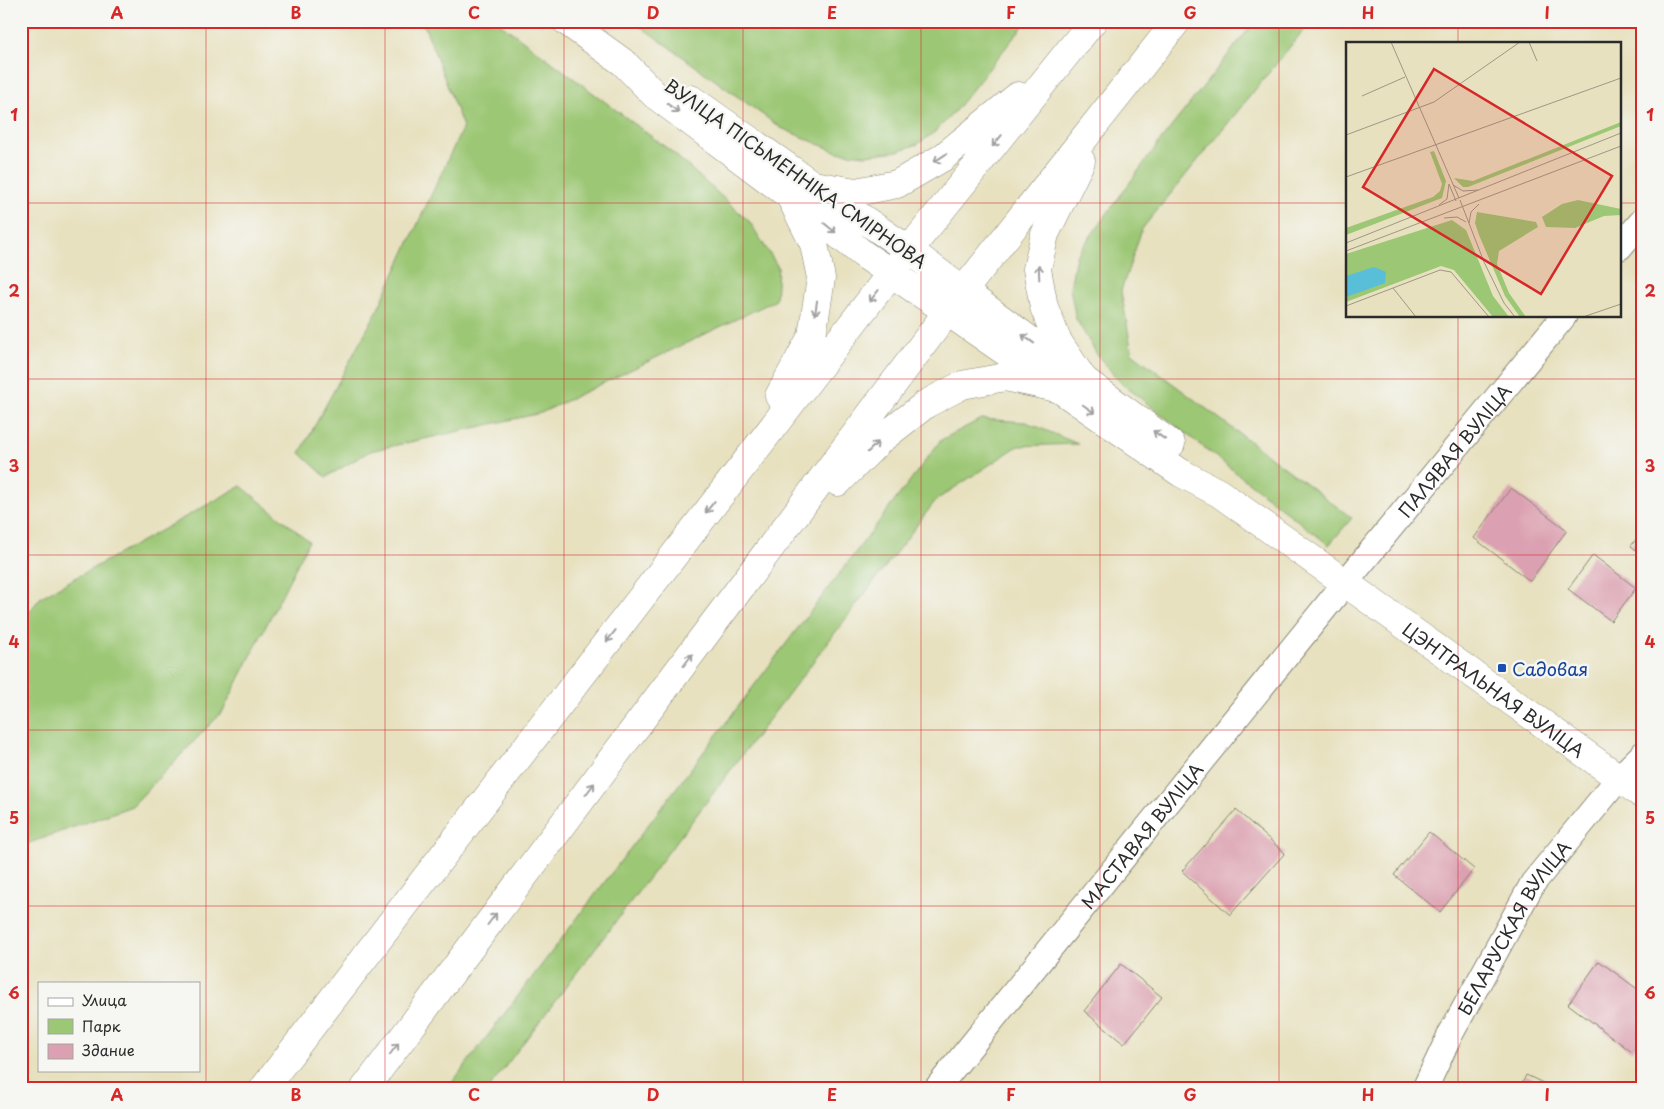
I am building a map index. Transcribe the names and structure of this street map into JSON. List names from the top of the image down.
{
  "streets": {
    "main road": ["ВУЛІЦА ПІСЬМЕННІКА СМІРНОВА", "ЦЭНТРАЛЬНАЯ ВУЛІЦА"],
    "street": ["ПАЛЯВАЯ ВУЛІЦА", "МАСТАВАЯ ВУЛІЦА", "БЕЛАРУСКАЯ ВУЛІЦА"]
  },
  "crossings": [
    ["ПАЛЯВАЯ ВУЛІЦА", "ЦЭНТРАЛЬНАЯ ВУЛІЦА"],
    ["ПАЛЯВАЯ ВУЛІЦА", "МАСТАВАЯ ВУЛІЦА"],
    ["ЦЭНТРАЛЬНАЯ ВУЛІЦА", "МАСТАВАЯ ВУЛІЦА"],
    ["ЦЭНТРАЛЬНАЯ ВУЛІЦА", "БЕЛАРУСКАЯ ВУЛІЦА"]
  ],
  "places": {
    "transit": ["Садовая"]
  },
  "legend": ["Улица", "Парк", "Здание"],
  "grid": {
    "columns": [
      "A",
      "B",
      "C",
      "D",
      "E",
      "F",
      "G",
      "H",
      "I"
    ],
    "rows": [
      "1",
      "2",
      "3",
      "4",
      "5",
      "6"
    ]
  }
}
